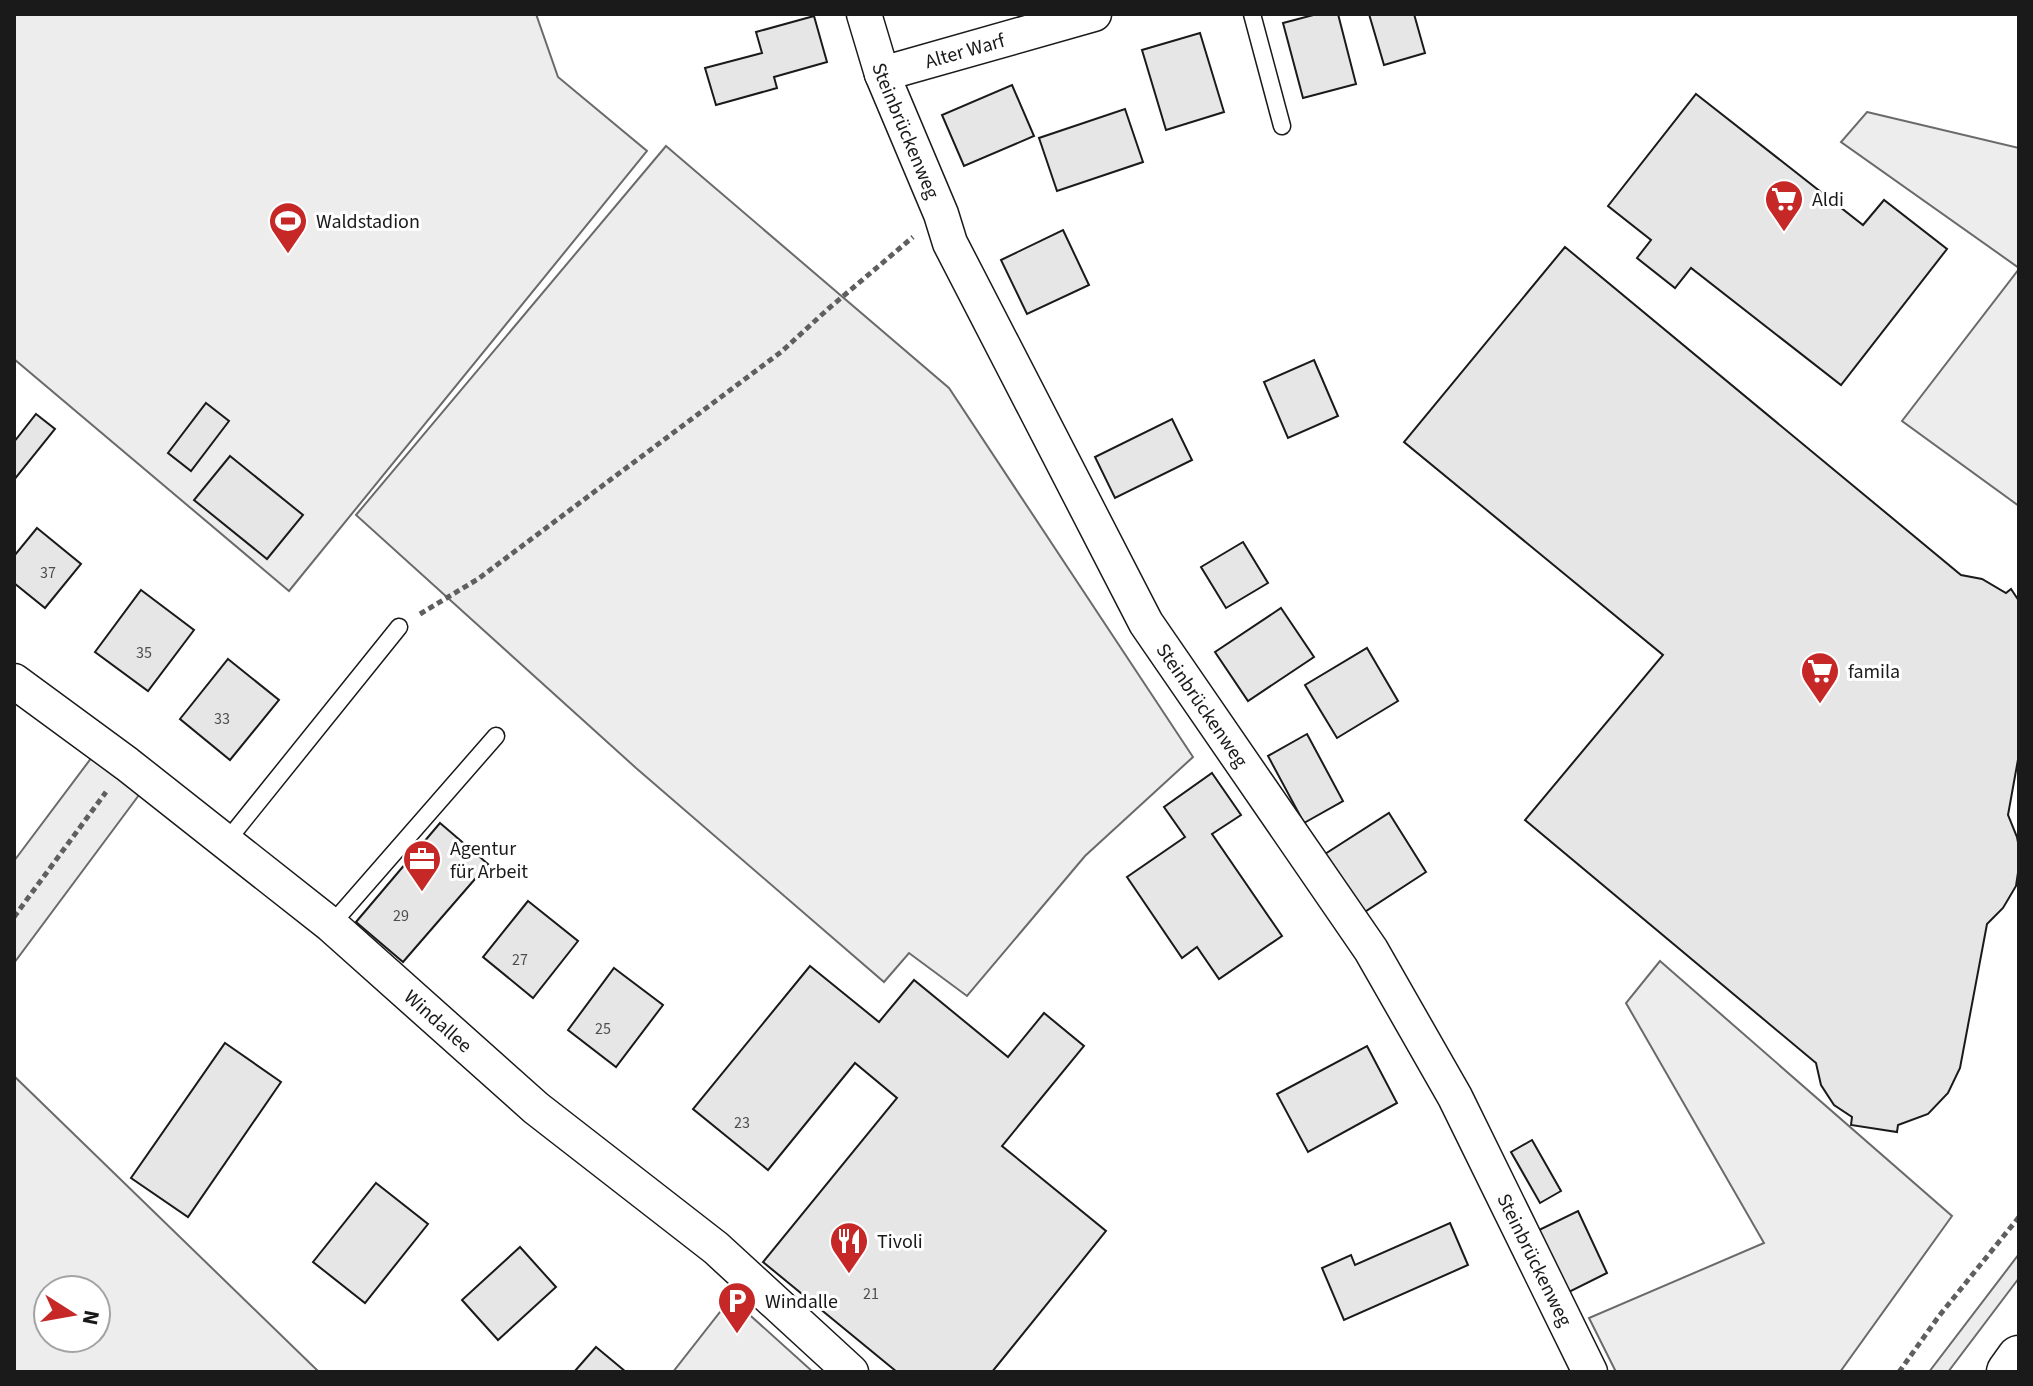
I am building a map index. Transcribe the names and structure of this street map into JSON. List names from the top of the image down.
{
  "streets": {
    "street": ["Alter Warf", "Steinbrückenweg", "Windallee"]
  },
  "crossings": [
    ["Alter Warf", "Steinbrückenweg"]
  ],
  "places": {
    "supermarket": ["Aldi", "famila"],
    "sports": ["Waldstadion"],
    "office": ["Agentur für Arbeit"],
    "restaurant": ["Tivoli"],
    "parking": ["Windalle"]
  },
  "house_numbers": [
    "37",
    "35",
    "33",
    "29",
    "27",
    "25",
    "23",
    "21"
  ],
  "north": "right"
}
